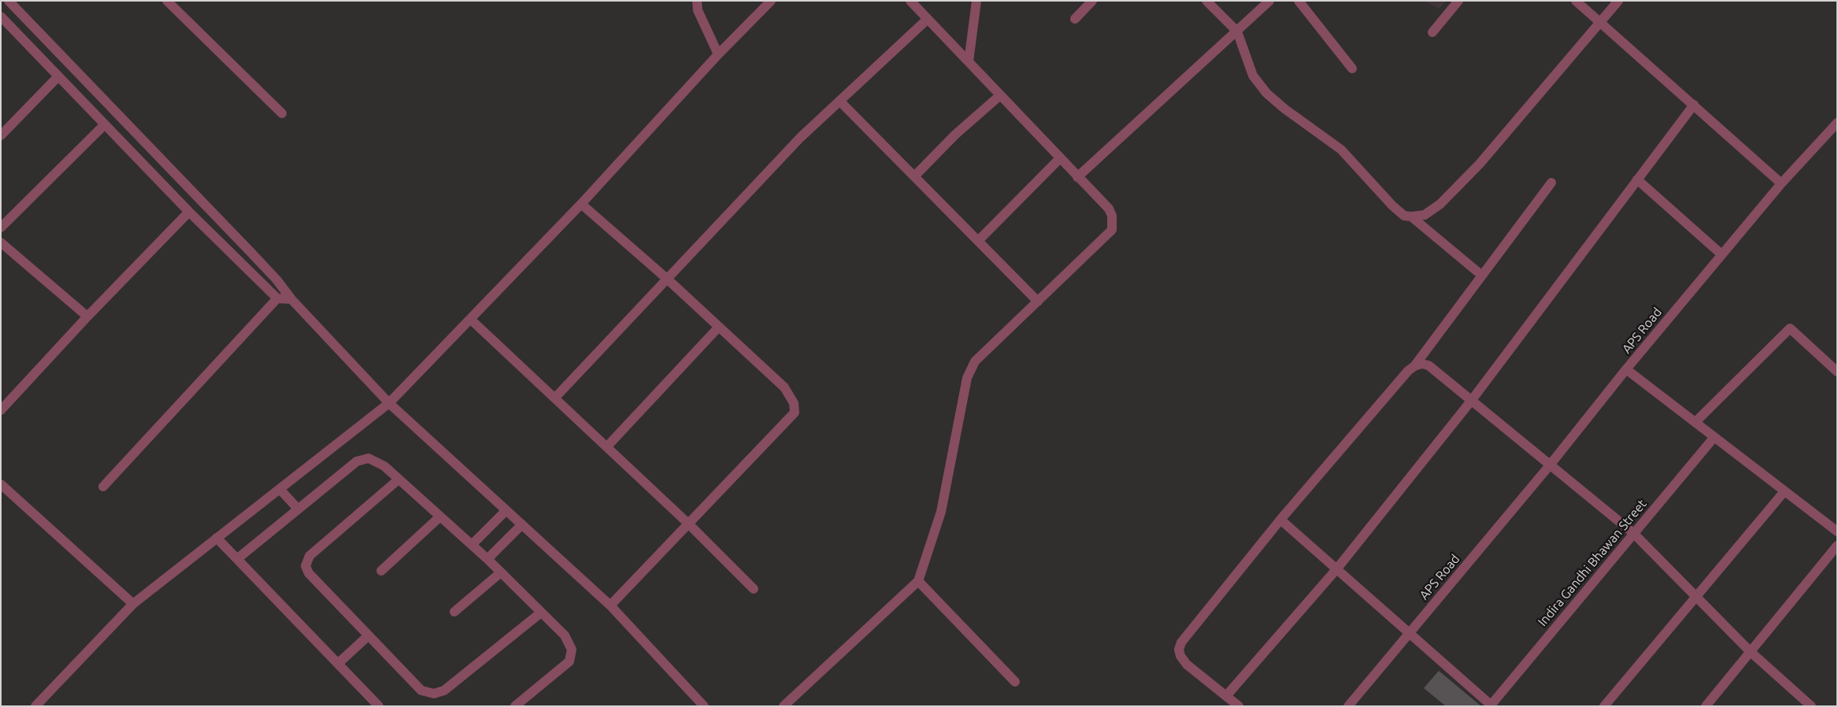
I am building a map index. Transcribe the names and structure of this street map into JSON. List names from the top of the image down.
{
  "streets": {
    "street": ["APS Road", "Indira Gandhi Bhawan Street"]
  }
}
